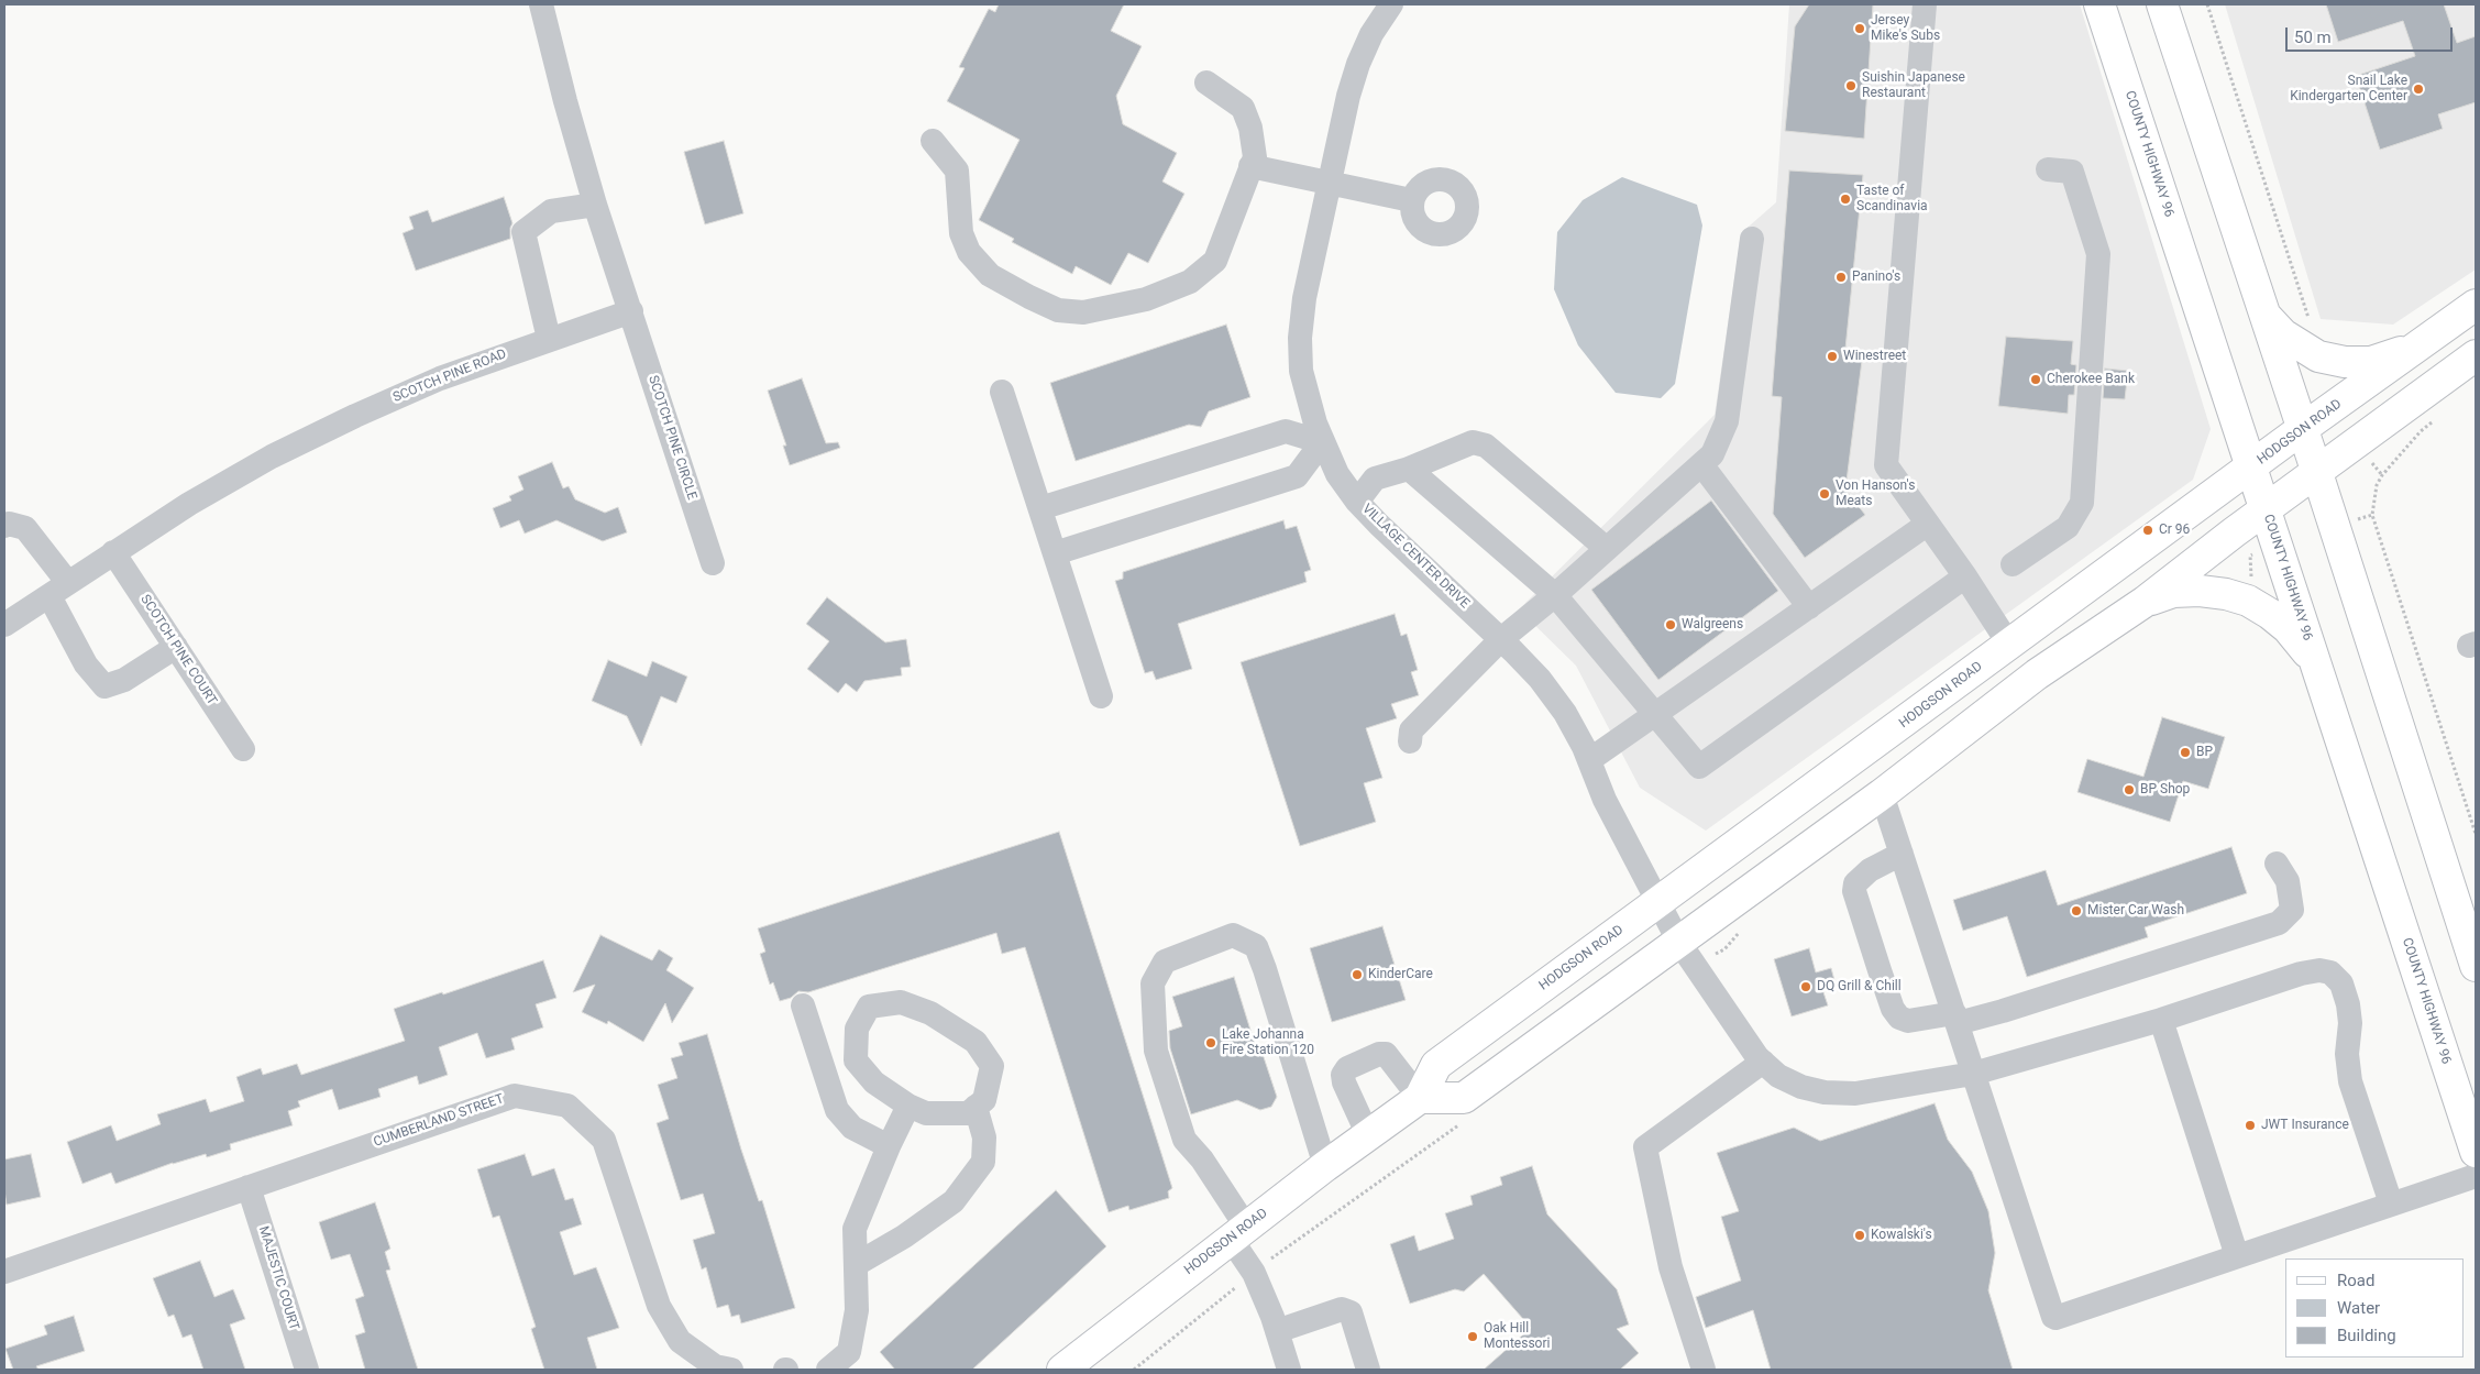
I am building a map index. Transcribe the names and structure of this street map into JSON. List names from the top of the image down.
{
  "streets": {
    "main road": ["COUNTY HIGHWAY 96", "HODGSON ROAD"],
    "street": [
      "SCOTCH PINE ROAD",
      "SCOTCH PINE CIRCLE",
      "VILLAGE CENTER DRIVE",
      "SCOTCH PINE COURT",
      "CUMBERLAND STREET",
      "MAJESTIC COURT"
    ]
  },
  "crossings": [
    ["COUNTY HIGHWAY 96", "HODGSON ROAD"],
    ["SCOTCH PINE ROAD", "SCOTCH PINE CIRCLE"],
    ["SCOTCH PINE ROAD", "SCOTCH PINE COURT"],
    ["HODGSON ROAD", "VILLAGE CENTER DRIVE"],
    ["CUMBERLAND STREET", "MAJESTIC COURT"]
  ],
  "places": [
    "Jersey Mike's Subs",
    "Suishin Japanese Restaurant",
    "Snail Lake Kindergarten Center",
    "Taste of Scandinavia",
    "Panino's",
    "Winestreet",
    "Cherokee Bank",
    "Von Hanson's Meats",
    "Cr 96",
    "Walgreens",
    "BP",
    "BP Shop",
    "Mister Car Wash",
    "KinderCare",
    "DQ Grill & Chill",
    "Lake Johanna Fire Station 120",
    "JWT Insurance",
    "Kowalski's",
    "Oak Hill Montessori"
  ],
  "legend": ["Road", "Water", "Building"],
  "scale_bar": "50 m"
}
